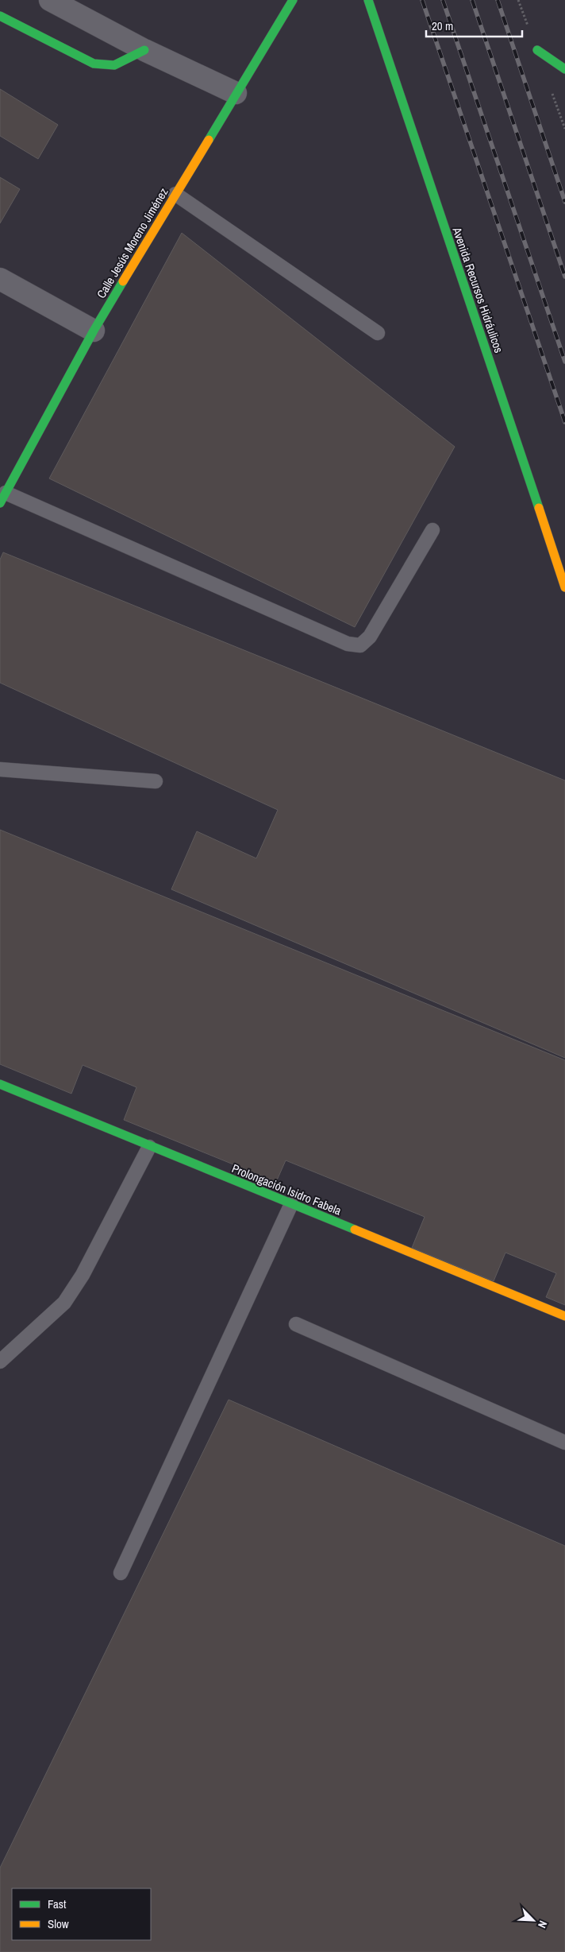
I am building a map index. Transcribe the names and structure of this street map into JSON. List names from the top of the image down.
{
  "streets": {
    "street": ["Calle Jesús Moreno Jiménez", "Avenida Recursos Hidráulicos", "Prolongación Isidro Fabela"]
  },
  "legend": ["Fast", "Slow"],
  "scale_bar": "20 m",
  "north": "bottom right"
}
